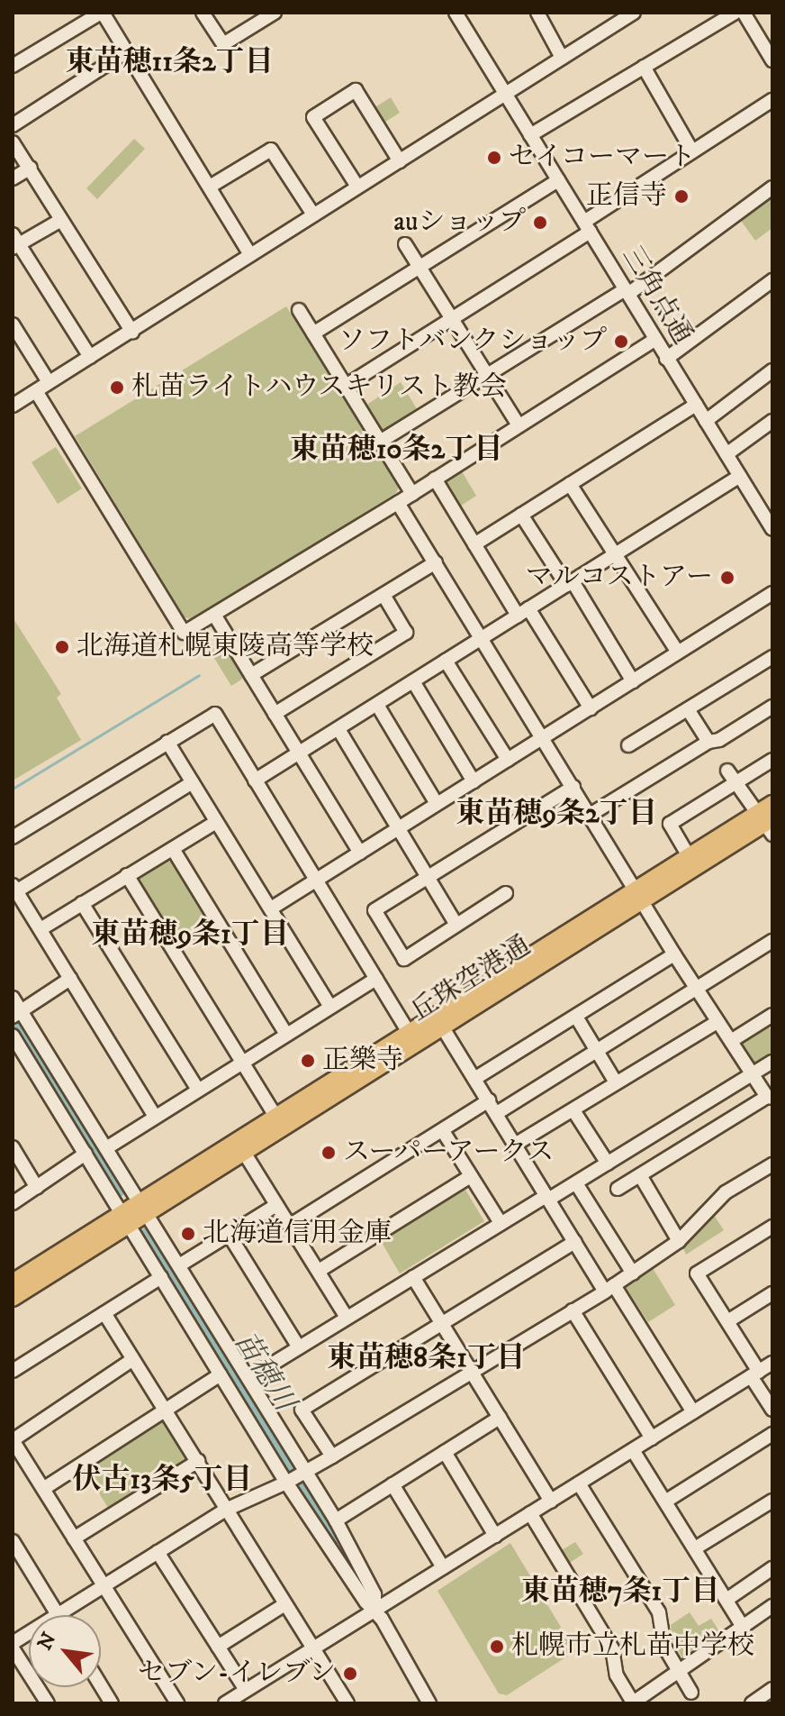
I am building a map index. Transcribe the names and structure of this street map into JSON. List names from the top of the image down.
{
  "streets": {
    "main road": ["丘珠空港通"],
    "street": ["三角点通"]
  },
  "districts": [
    "東苗穂11条2丁目",
    "東苗穂10条2丁目",
    "東苗穂9条2丁目",
    "東苗穂9条1丁目",
    "東苗穂8条1丁目",
    "伏古13条5丁目",
    "東苗穂7条1丁目"
  ],
  "water": ["苗穂川"],
  "places": [
    "セイコーマート",
    "正信寺",
    "auショップ",
    "ソフトバンクショップ",
    "札苗ライトハウスキリスト教会",
    "マルコストアー",
    "北海道札幌東陵高等学校",
    "正樂寺",
    "スーパーアークス",
    "北海道信用金庫",
    "札幌市立札苗中学校",
    "セブン-イレブン"
  ],
  "north": "top left"
}
